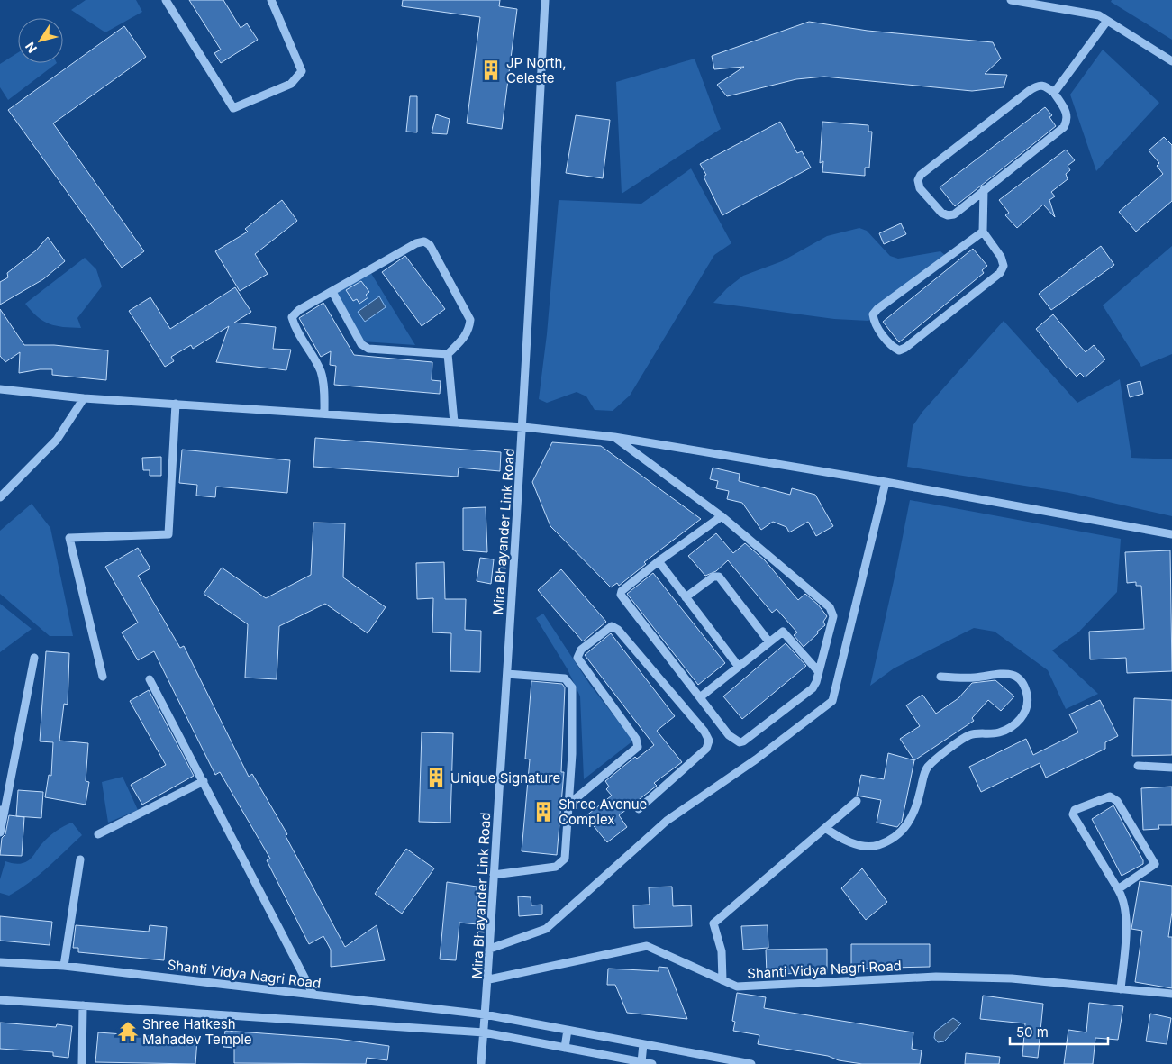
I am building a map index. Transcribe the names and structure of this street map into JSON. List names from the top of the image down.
{
  "streets": {
    "street": ["Mira Bhayander Link Road", "Shanti Vidya Nagri Road"]
  },
  "crossings": [
    ["Mira Bhayander Link Road", "Shanti Vidya Nagri Road"]
  ],
  "places": {
    "building": ["JP North, Celeste", "Unique Signature", "Shree Avenue Complex"],
    "temple": ["Shree Hatkesh Mahadev Temple"]
  },
  "scale_bar": "50 m",
  "north": "bottom left"
}
